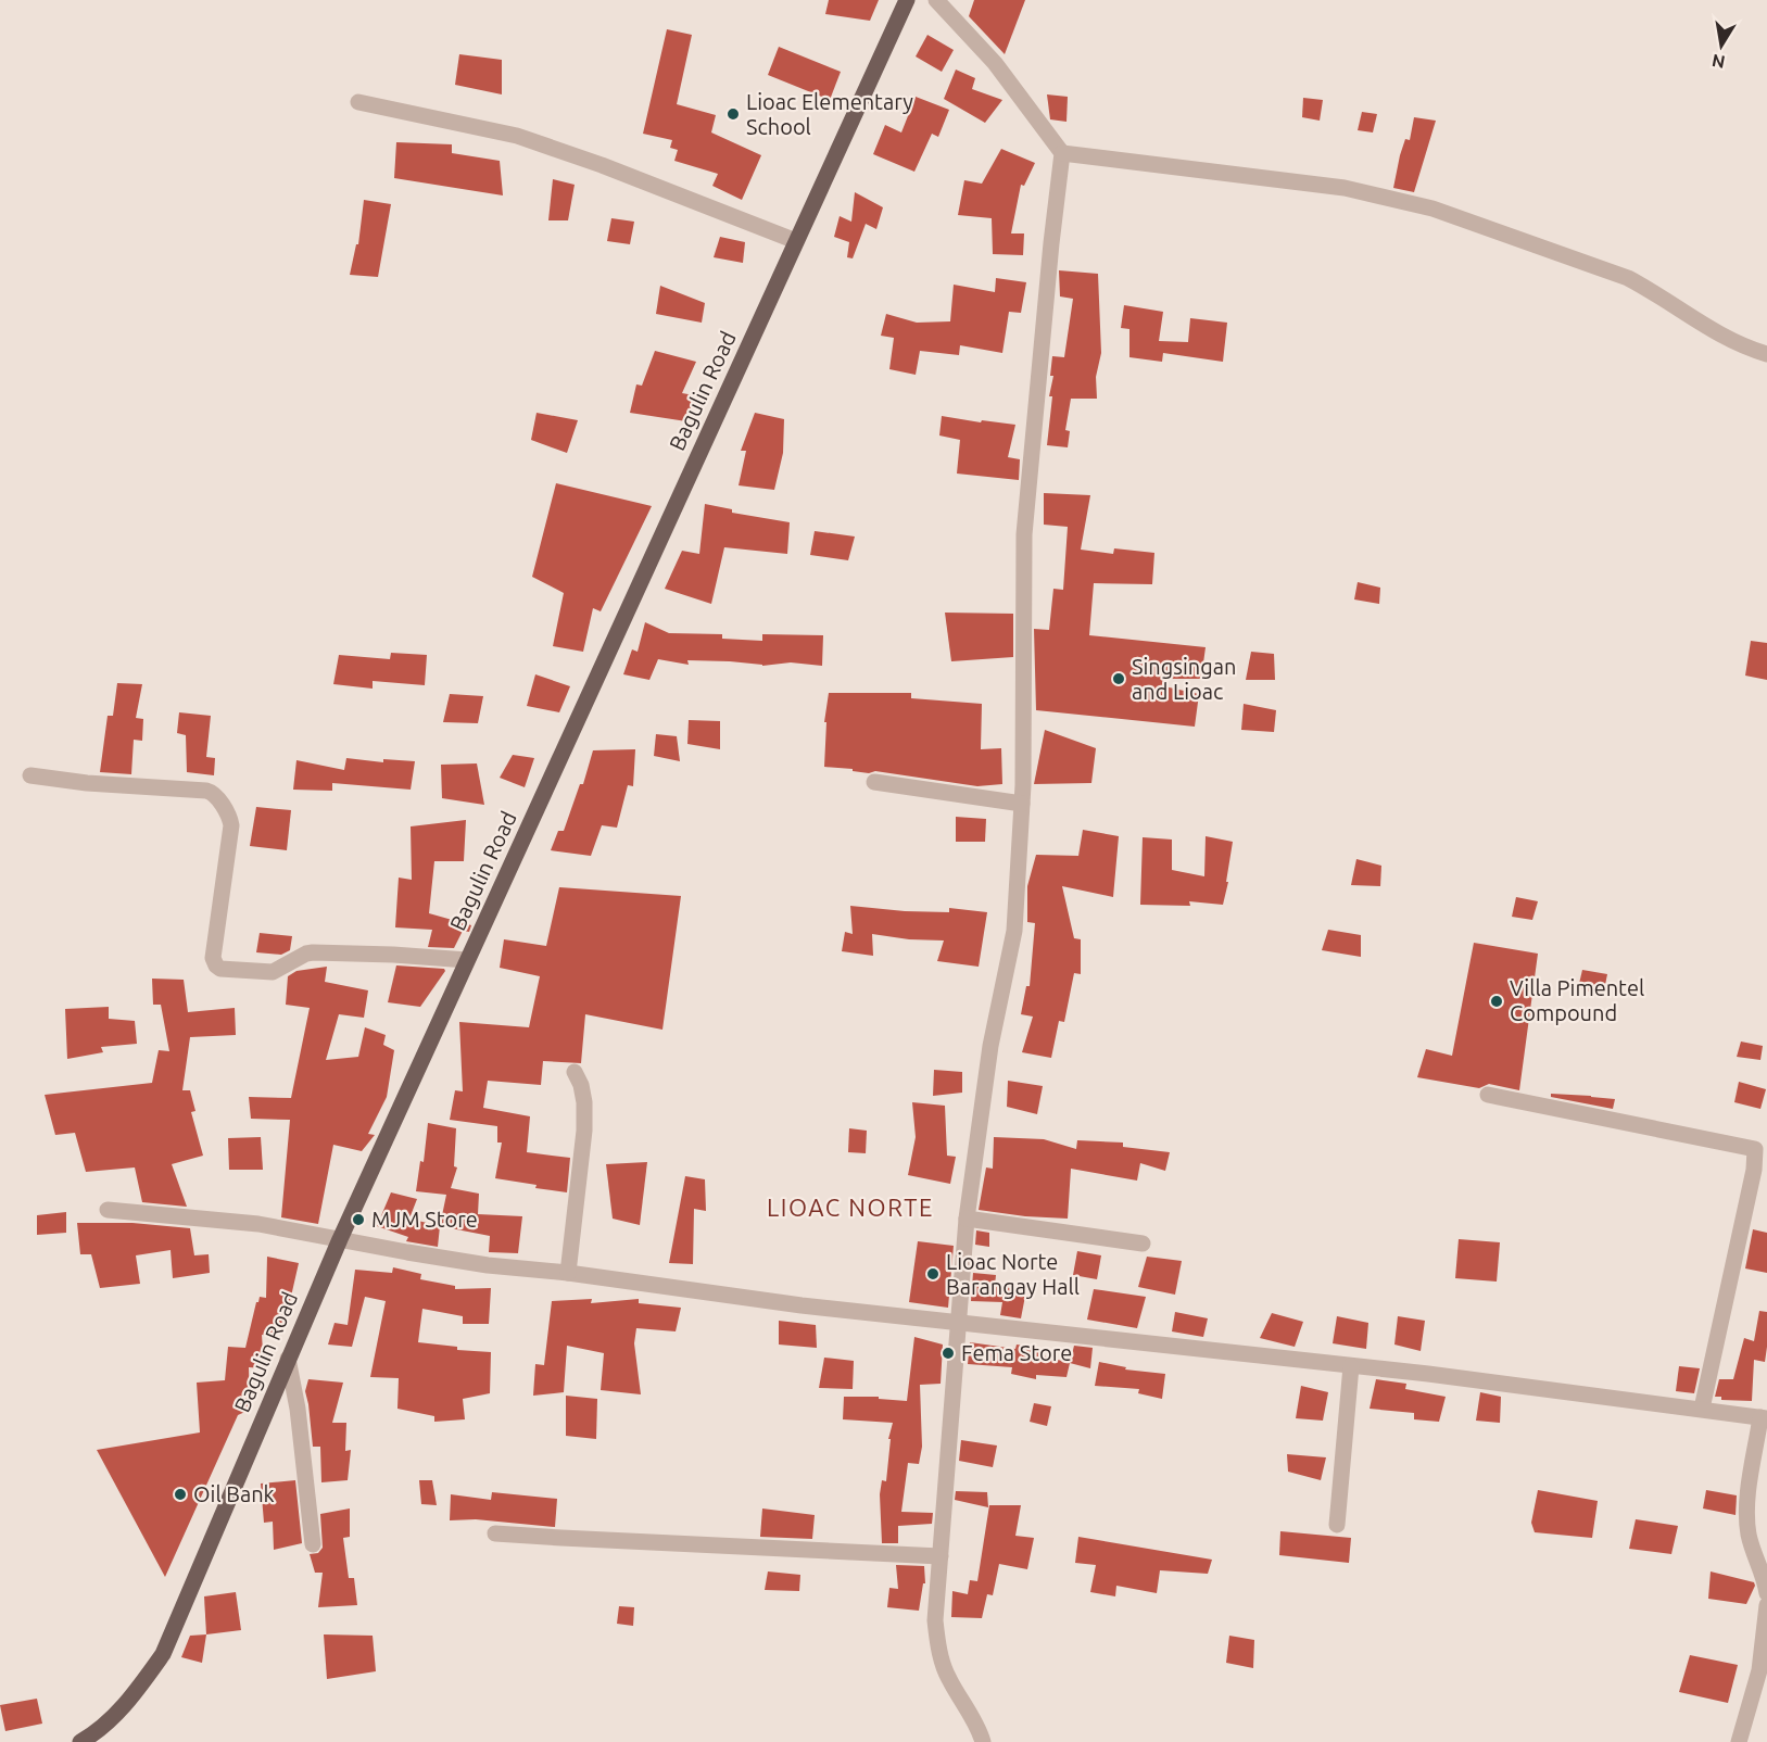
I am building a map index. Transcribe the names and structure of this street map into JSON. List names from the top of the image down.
{
  "streets": {
    "main road": ["Bagulin Road"]
  },
  "districts": ["LIOAC NORTE"],
  "places": [
    "Lioac Elementary School",
    "Singsingan and Lioac",
    "Villa Pimentel Compound",
    "MJM Store",
    "Lioac Norte Barangay Hall",
    "Fema Store",
    "Oil Bank"
  ],
  "north": "bottom"
}
